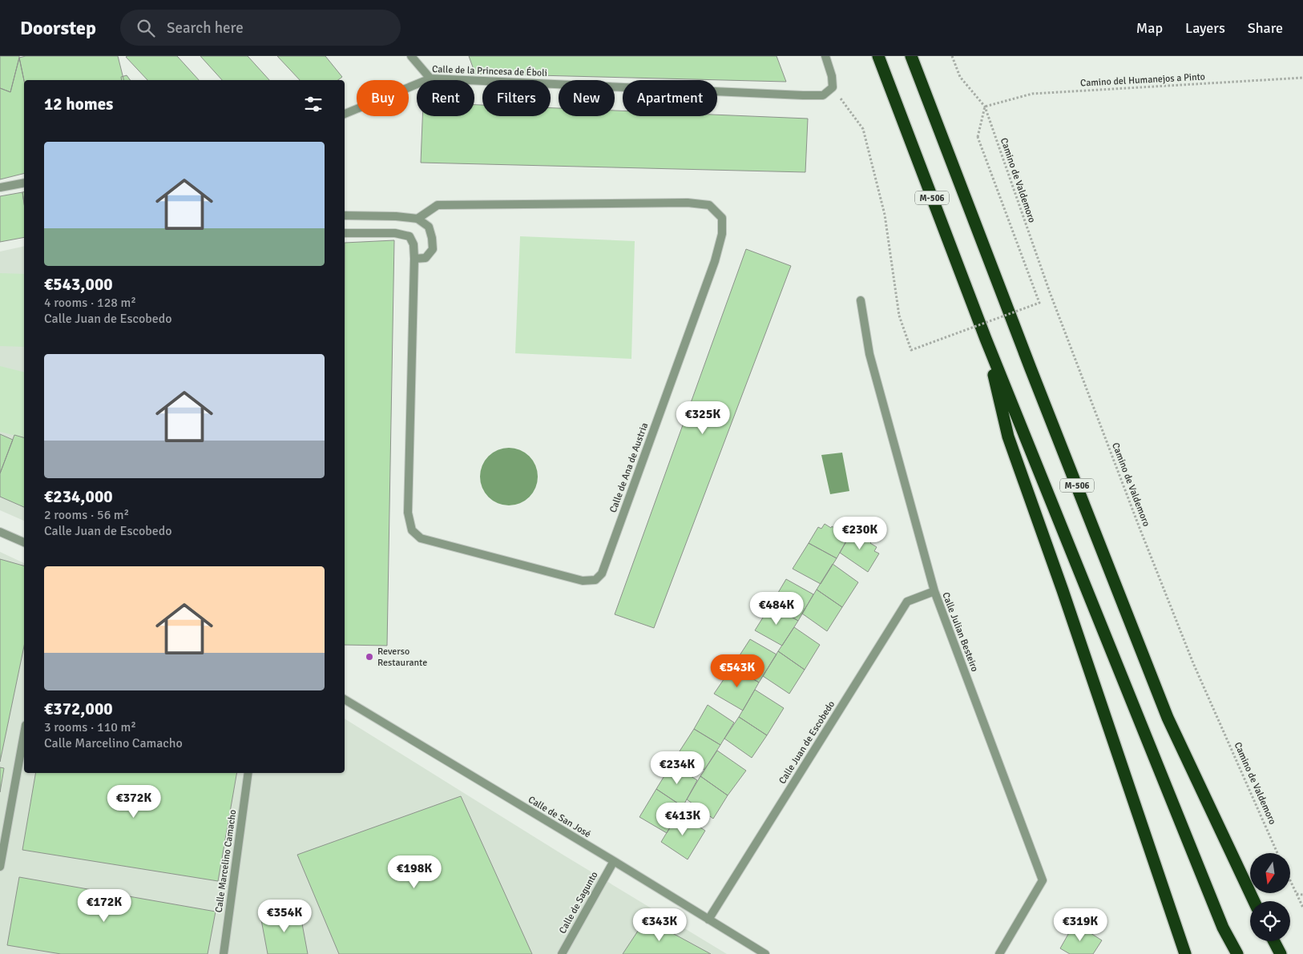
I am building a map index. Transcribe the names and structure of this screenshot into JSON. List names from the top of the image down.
{
  "streets": {
    "highway": ["M-506"],
    "street": [
      "Calle de la Princesa de Éboli",
      "Calle de Ana de Austria",
      "Calle Julian Besteiro",
      "Calle Juan de Escobedo",
      "Calle de San José",
      "Calle Marcelino Camacho",
      "Calle de Sagunto"
    ],
    "path": ["Camino del Humanejos a Pinto", "Camino de Valdemoro"]
  },
  "crossings": [
    ["Camino del Humanejos a Pinto", "Camino de Valdemoro"],
    ["Calle Julian Besteiro", "Calle Juan de Escobedo"],
    ["Calle Juan de Escobedo", "Calle de San José"],
    ["Calle de San José", "Calle de Sagunto"]
  ],
  "places": ["Reverso Restaurante"],
  "north": "bottom",
  "page": {
    "header": "Doorstep",
    "search": "Search here",
    "nav": ["Map", "Layers", "Share"],
    "chip": [
      "Buy",
      "Rent",
      "Filters",
      "New",
      "Apartment"
    ],
    "heading": "12 homes",
    "list": [
      {
        "name": "€543,000",
        "note": "4 rooms · 128 m² · Calle Juan de Escobedo"
      },
      {
        "name": "€234,000",
        "note": "2 rooms · 56 m² · Calle Juan de Escobedo"
      },
      {
        "name": "€372,000",
        "note": "3 rooms · 110 m² · Calle Marcelino Camacho"
      }
    ],
    "price": [
      "€325K",
      "€230K",
      "€484K",
      "€543K",
      "€234K",
      "€372K",
      "€413K",
      "€198K",
      "€172K",
      "€354K",
      "€343K",
      "€319K"
    ]
  }
}
